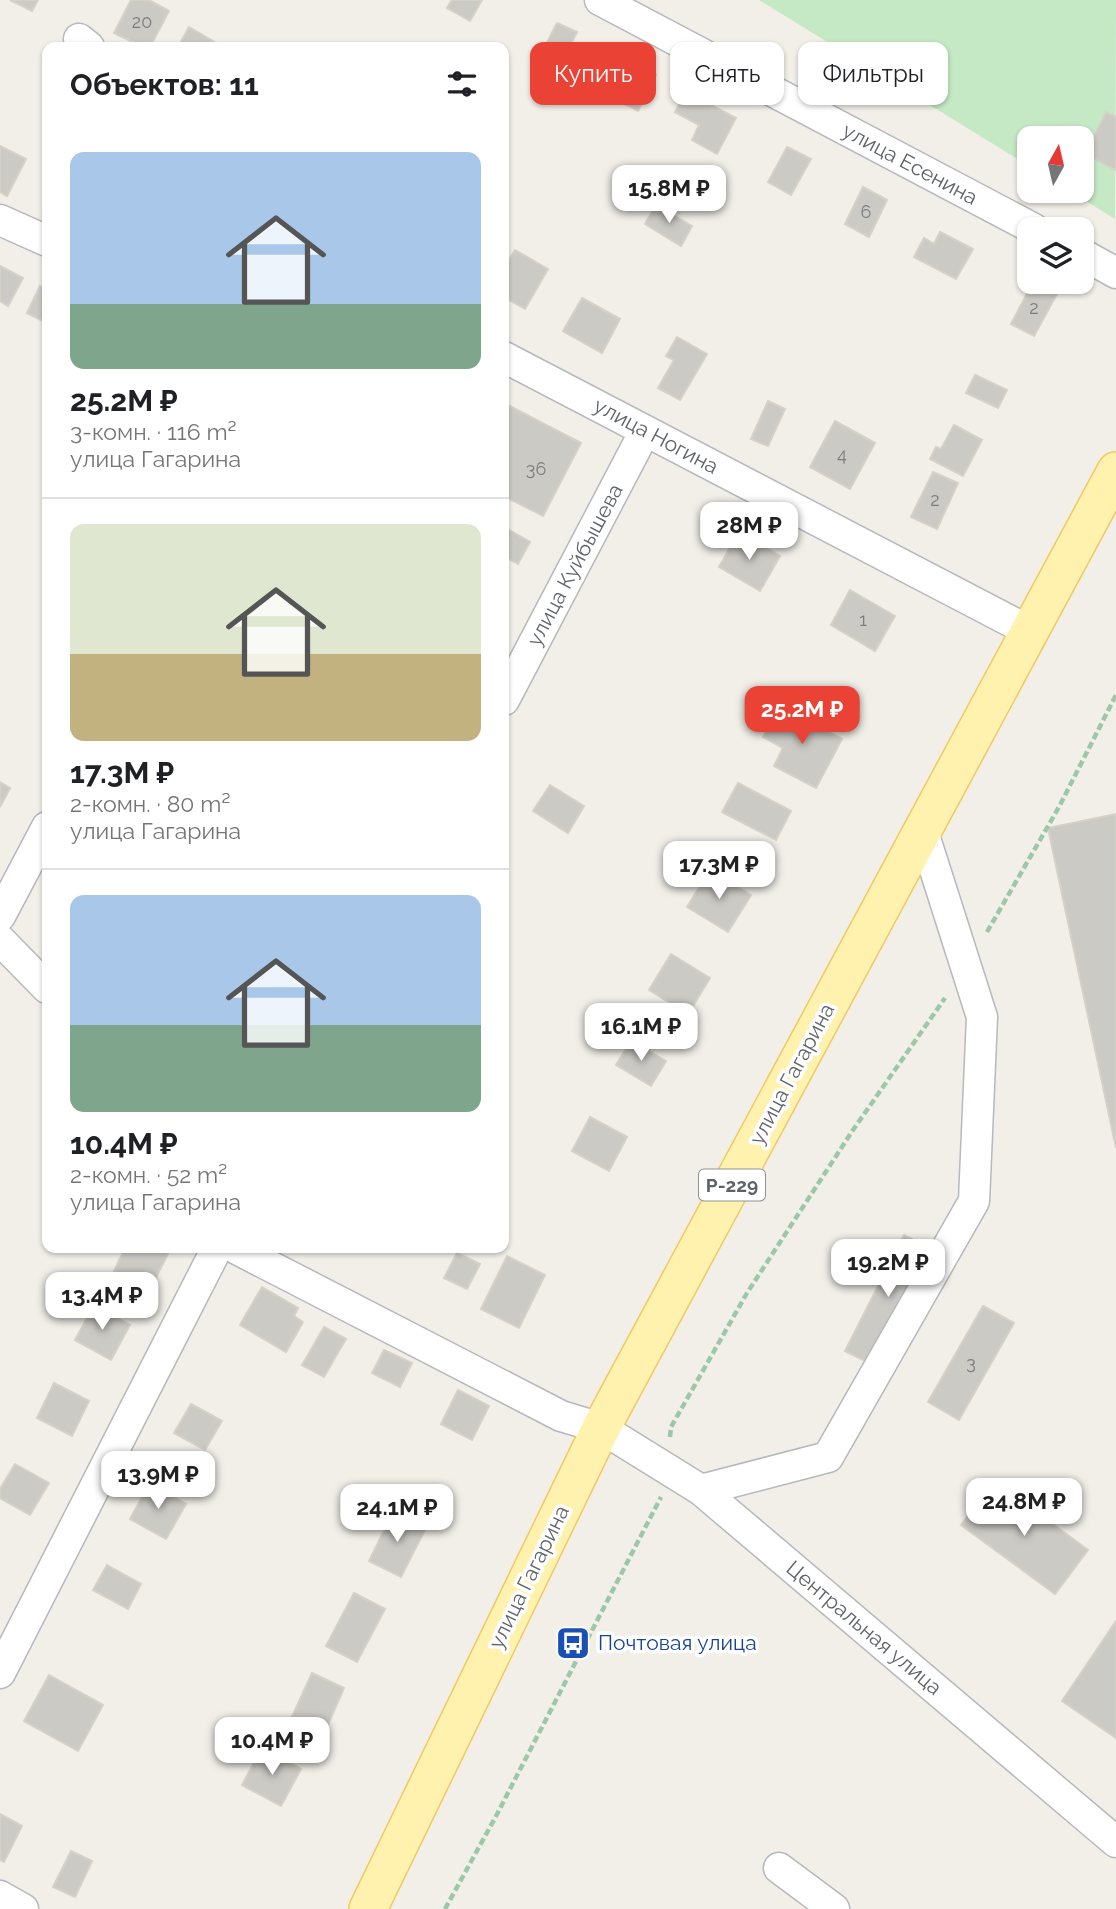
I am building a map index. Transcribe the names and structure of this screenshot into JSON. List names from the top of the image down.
{
  "streets": {
    "main road": ["улица Гагарина", "Р-229"],
    "street": [
      "улица Есенина",
      "улица Ногина",
      "улица Куйбышева",
      "Центральная улица"
    ]
  },
  "crossings": [
    ["улица Ногина", "улица Куйбышева"],
    ["улица Ногина", "улица Гагарина"],
    ["улица Гагарина", "Центральная улица"]
  ],
  "places": {
    "bus stop": ["Почтовая улица"]
  },
  "house_numbers": [
    "20",
    "6",
    "2",
    "4",
    "36",
    "2",
    "1",
    "3"
  ],
  "north": "top",
  "page": {
    "chip": ["Купить", "Снять", "Фильтры"],
    "heading": "Объектов: 11",
    "list": [
      {
        "name": "25.2M ₽",
        "note": "3-комн. · 116 m² · улица Гагарина"
      },
      {
        "name": "17.3M ₽",
        "note": "2-комн. · 80 m² · улица Гагарина"
      },
      {
        "name": "10.4M ₽",
        "note": "2-комн. · 52 m² · улица Гагарина"
      }
    ],
    "price": [
      "15.8M ₽",
      "28M ₽",
      "25.2M ₽",
      "17.3M ₽",
      "16.1M ₽",
      "19.2M ₽",
      "13.4M ₽",
      "13.9M ₽",
      "24.8M ₽",
      "24.1M ₽",
      "10.4M ₽"
    ]
  }
}
